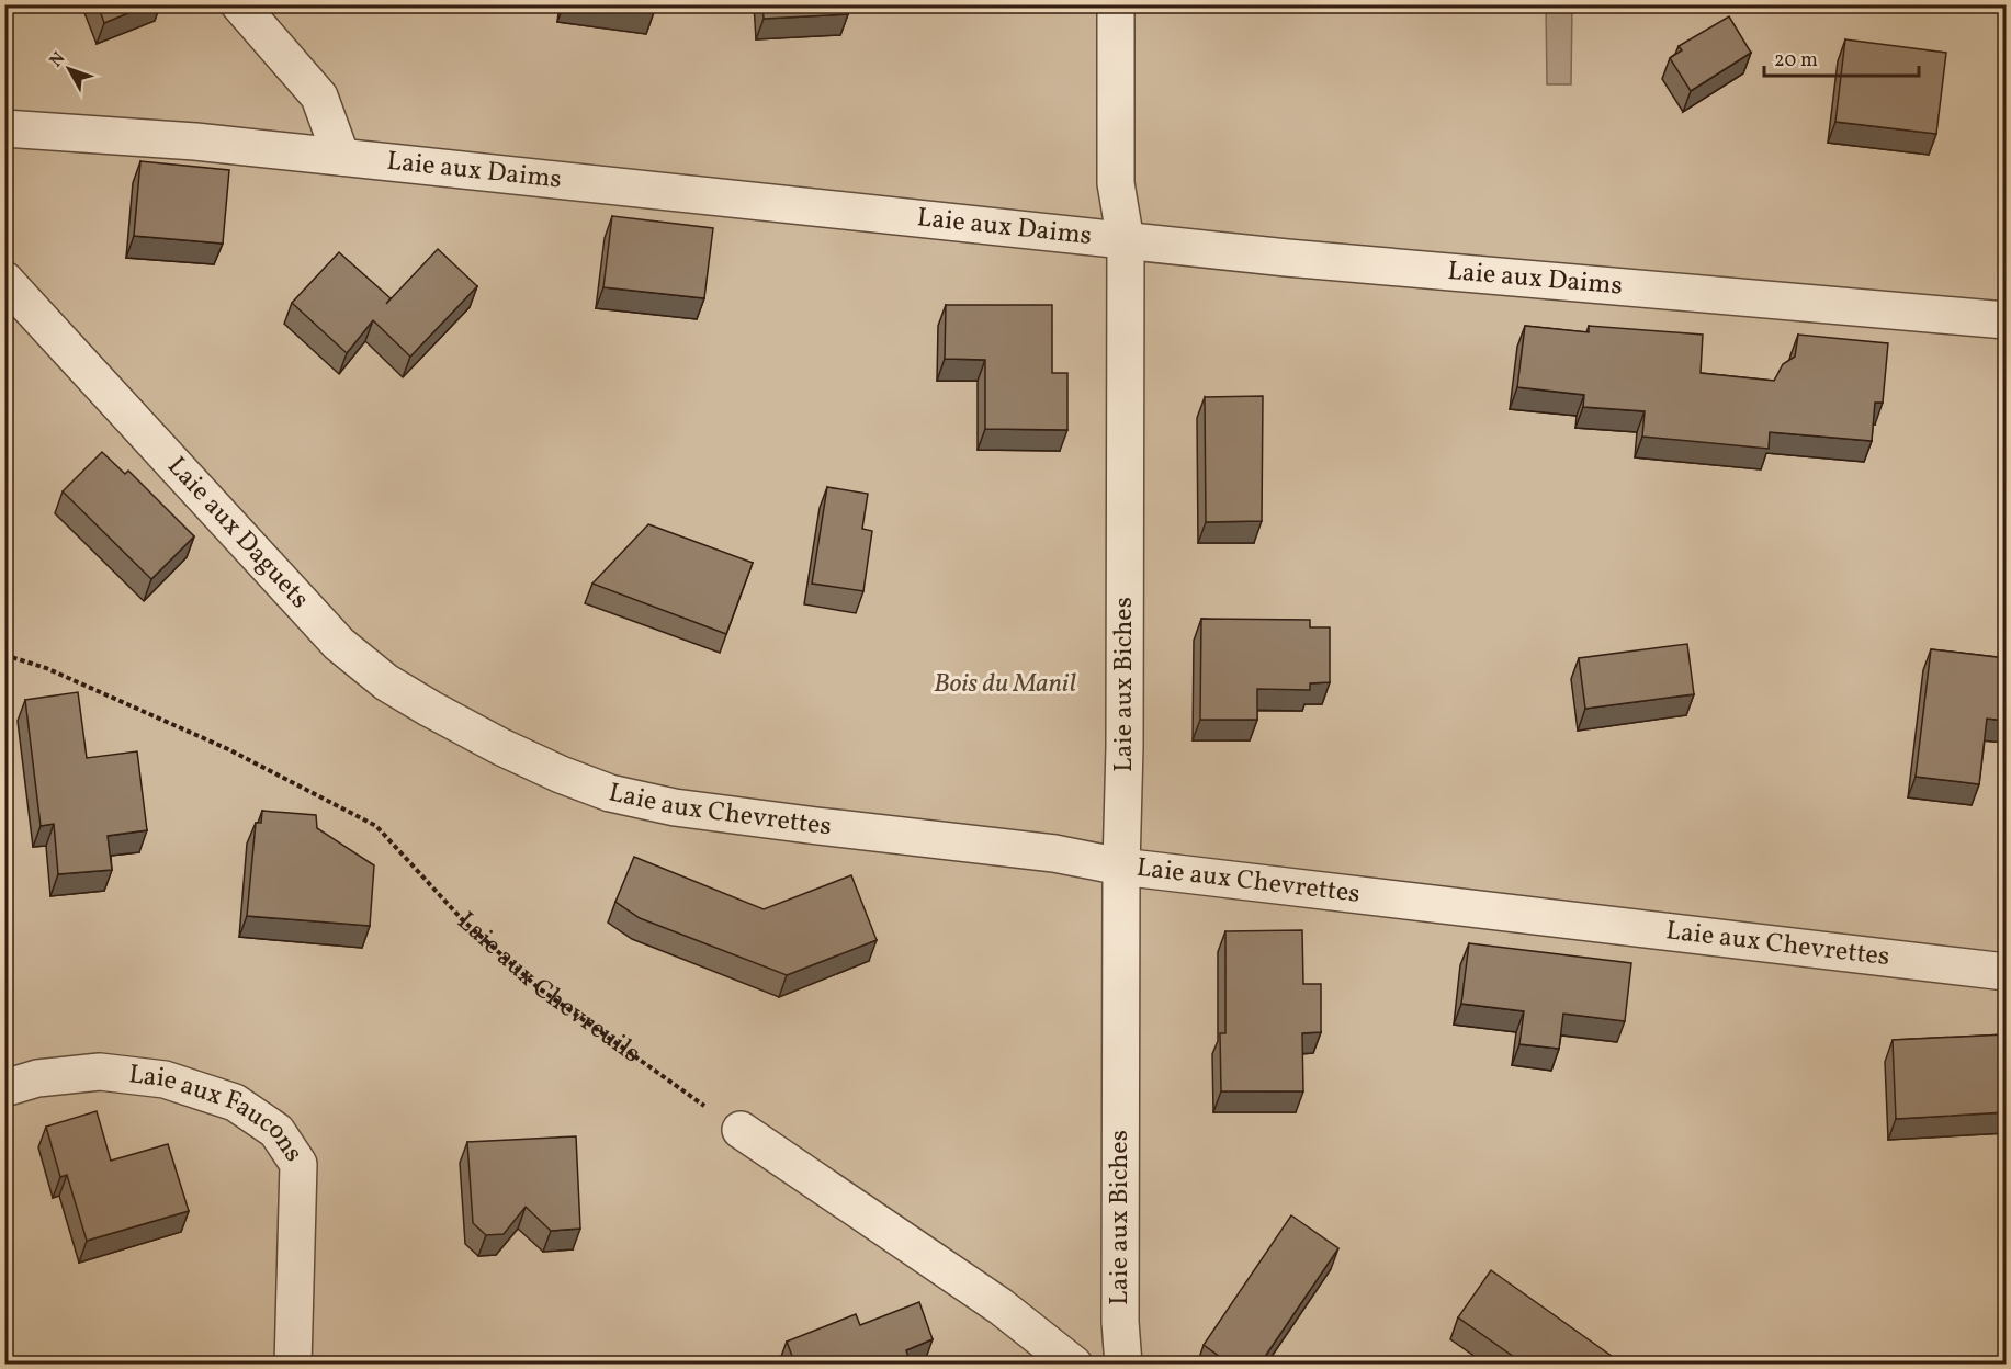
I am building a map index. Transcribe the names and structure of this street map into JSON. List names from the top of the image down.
{
  "streets": {
    "street": [
      "Laie aux Daims",
      "Laie aux Daguets",
      "Laie aux Biches",
      "Laie aux Chevrettes",
      "Laie aux Faucons"
    ],
    "path": ["Laie aux Chevreuils"]
  },
  "crossings": [
    ["Laie aux Daims", "Laie aux Biches"],
    ["Laie aux Daguets", "Laie aux Chevrettes"],
    ["Laie aux Biches", "Laie aux Chevrettes"]
  ],
  "parks": ["Bois du Manil"],
  "scale_bar": "20 m",
  "north": "top left"
}
